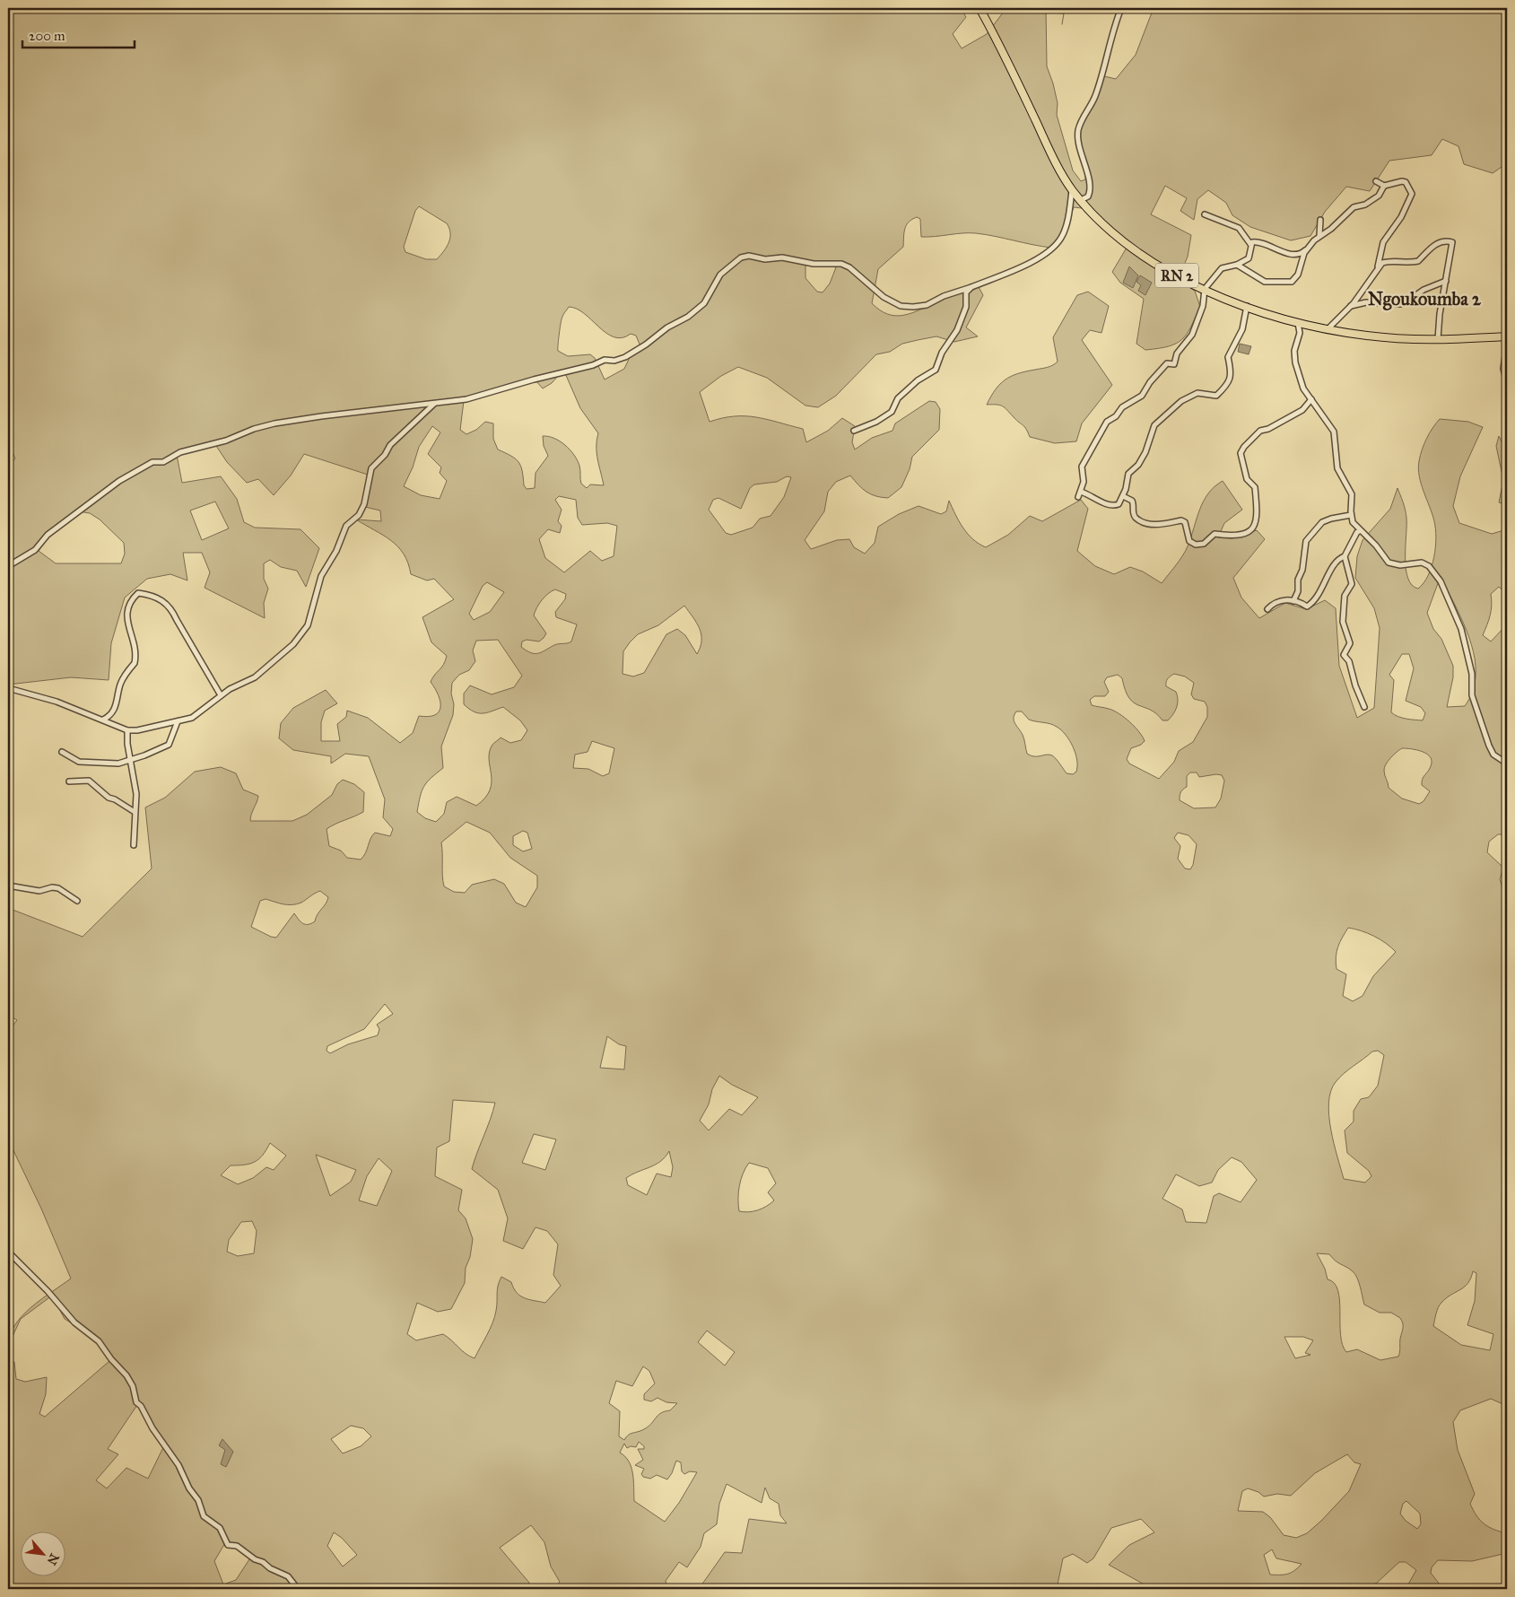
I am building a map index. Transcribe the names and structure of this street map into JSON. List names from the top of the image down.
{
  "streets": {
    "main road": ["RN 2"]
  },
  "districts": ["Ngoukoumba 2"],
  "scale_bar": "200 m",
  "north": "bottom right"
}
